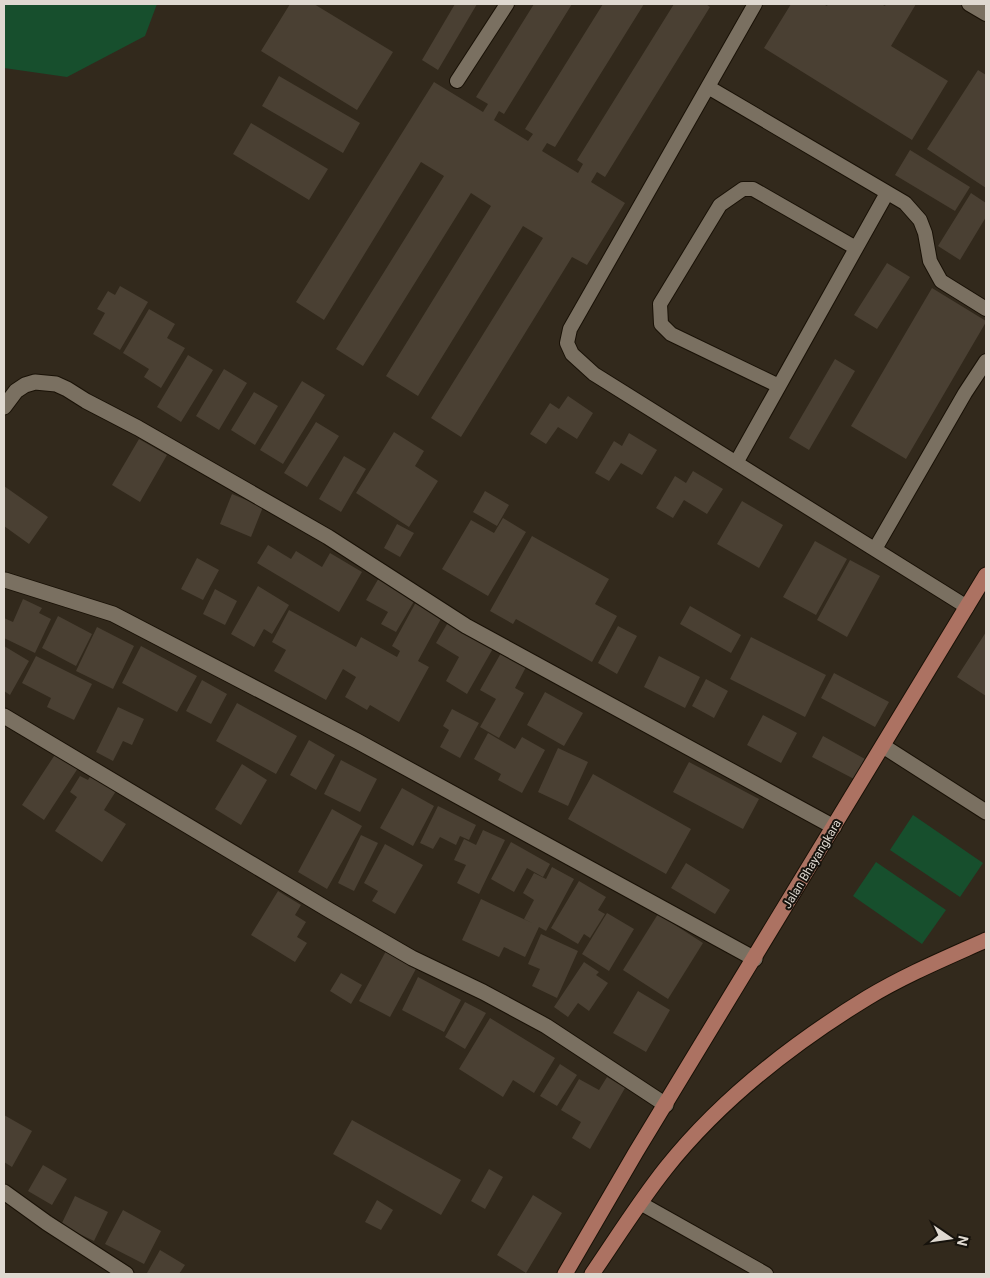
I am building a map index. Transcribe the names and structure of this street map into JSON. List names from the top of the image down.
{
  "streets": {
    "main road": ["Jalan Bhayangkara"]
  },
  "north": "right"
}
